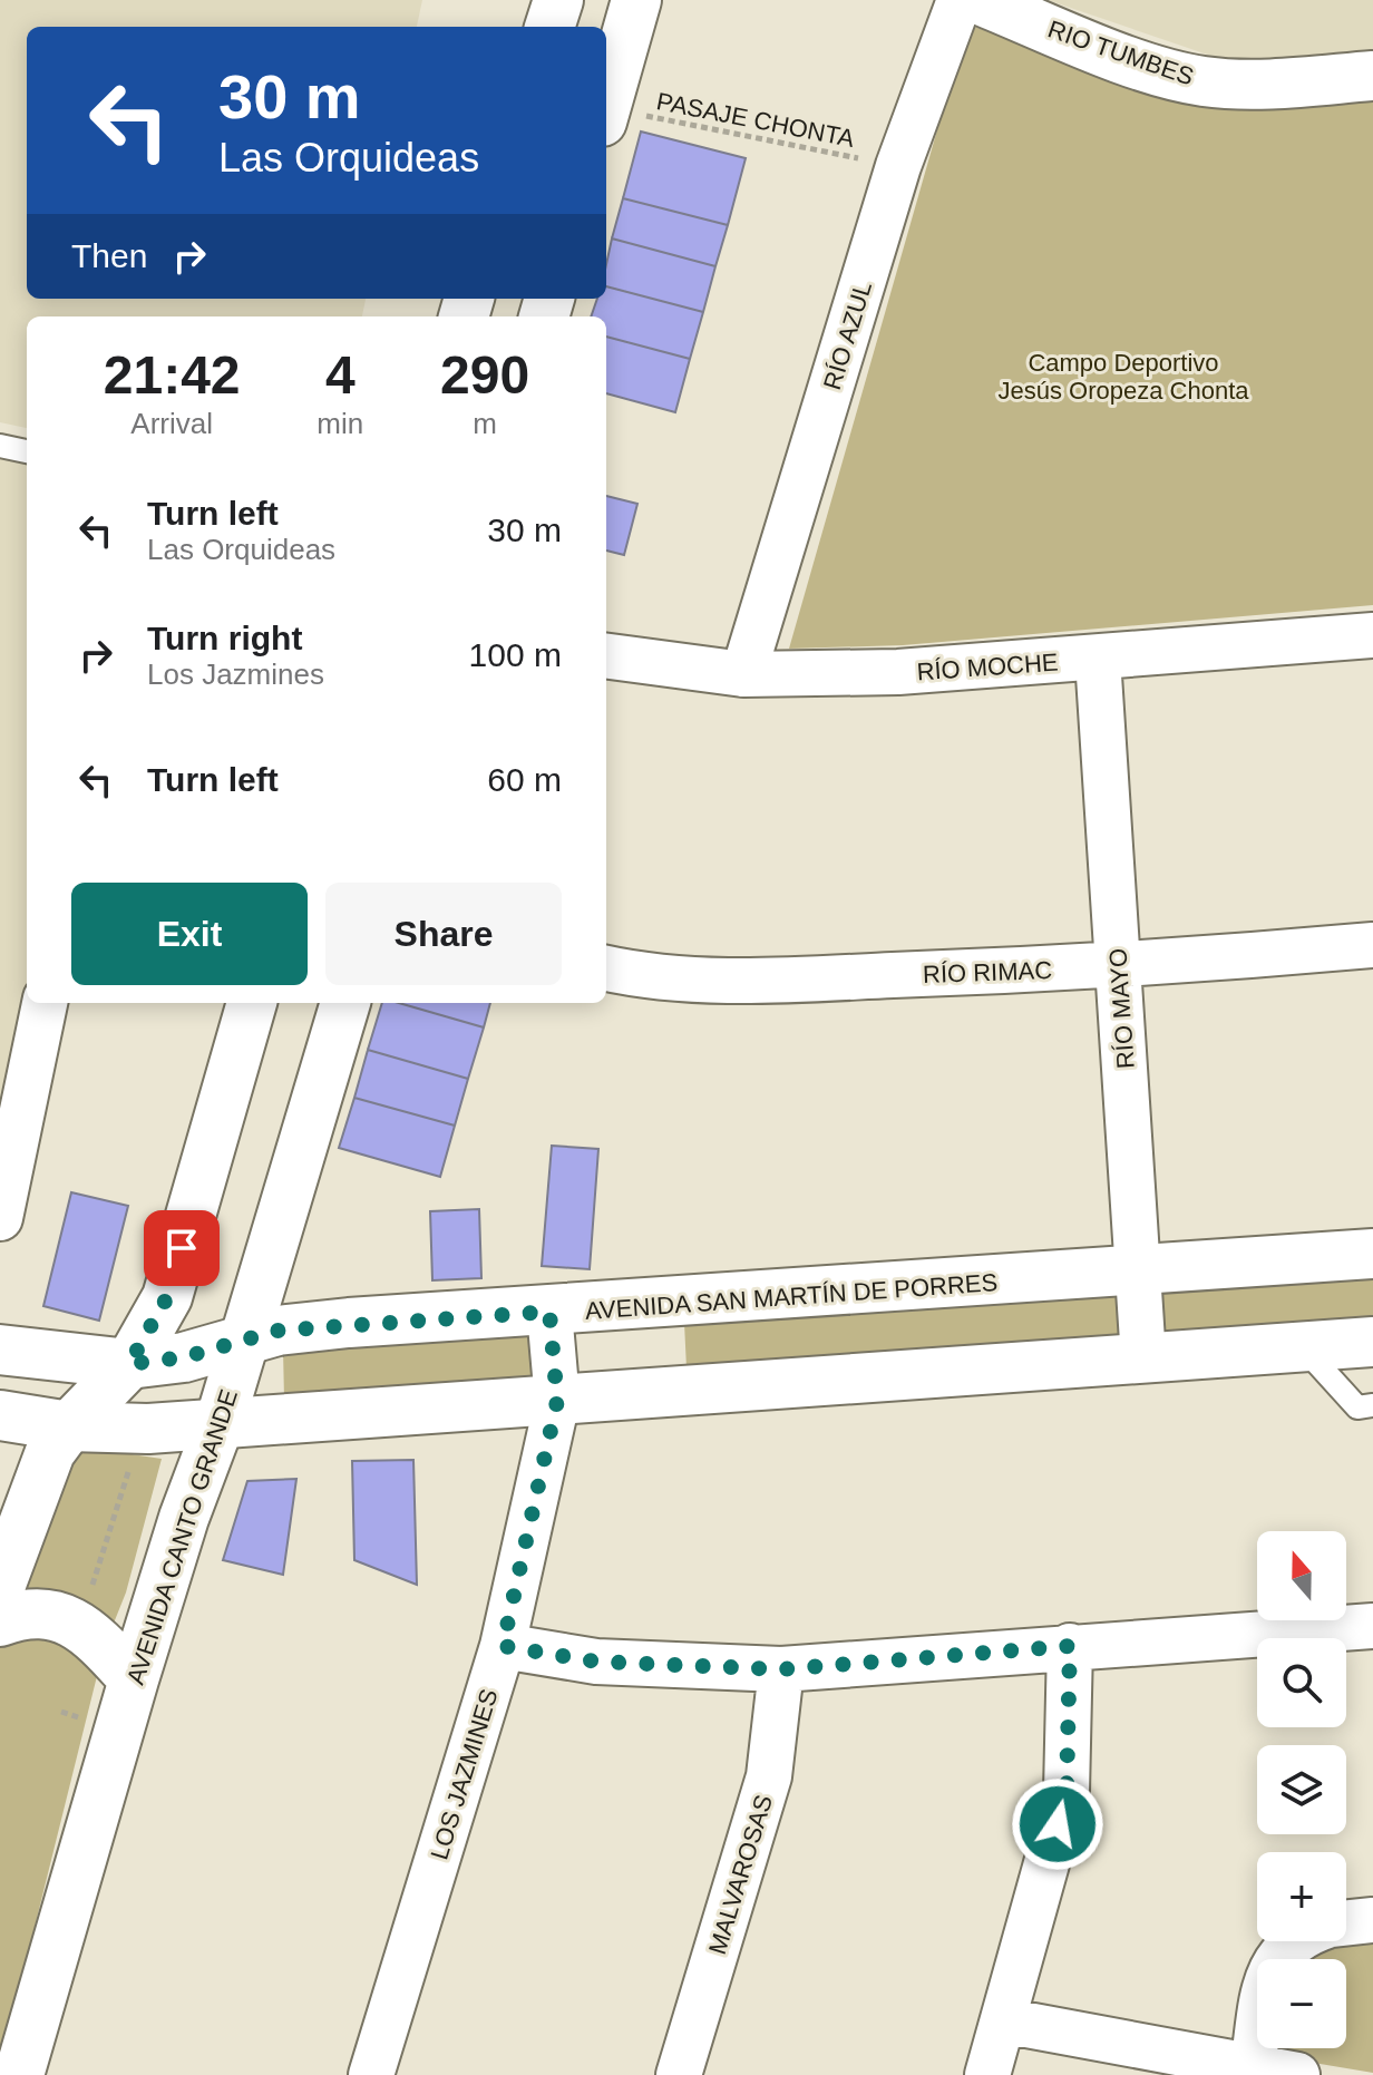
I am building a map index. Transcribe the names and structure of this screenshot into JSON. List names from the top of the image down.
{
  "streets": {
    "main road": ["RIO TUMBES", "AVENIDA SAN MARTÍN DE PORRES", "AVENIDA CANTO GRANDE"],
    "street": [
      "RÍO AZUL",
      "RÍO MOCHE",
      "RÍO RIMAC",
      "RÍO MAYO",
      "LOS JAZMINES",
      "MALVAROSAS"
    ],
    "path": ["PASAJE CHONTA"]
  },
  "crossings": [
    ["PASAJE CHONTA", "RÍO AZUL"],
    ["RÍO AZUL", "RÍO MOCHE"],
    ["RÍO MOCHE", "RÍO MAYO"],
    ["RÍO RIMAC", "RÍO MAYO"],
    ["RÍO MAYO", "AVENIDA SAN MARTÍN DE PORRES"],
    ["AVENIDA SAN MARTÍN DE PORRES", "AVENIDA CANTO GRANDE"],
    ["AVENIDA SAN MARTÍN DE PORRES", "LOS JAZMINES"]
  ],
  "parks": ["Campo Deportivo Jesús Oropeza Chonta"],
  "north": "top",
  "page": {
    "turn": ["30 m", "Las Orquideas"],
    "then": "Then",
    "eta": [
      "21:42",
      "Arrival",
      "4",
      "min",
      "290",
      "m"
    ],
    "list": [
      {
        "name": "Turn left",
        "note": "Las Orquideas",
        "value": "30 m"
      },
      {
        "name": "Turn right",
        "note": "Los Jazmines",
        "value": "100 m"
      },
      {
        "name": "Turn left",
        "value": "60 m"
      }
    ],
    "buttons": ["Exit", "Share"],
    "map_buttons": ["+", "−"]
  }
}
